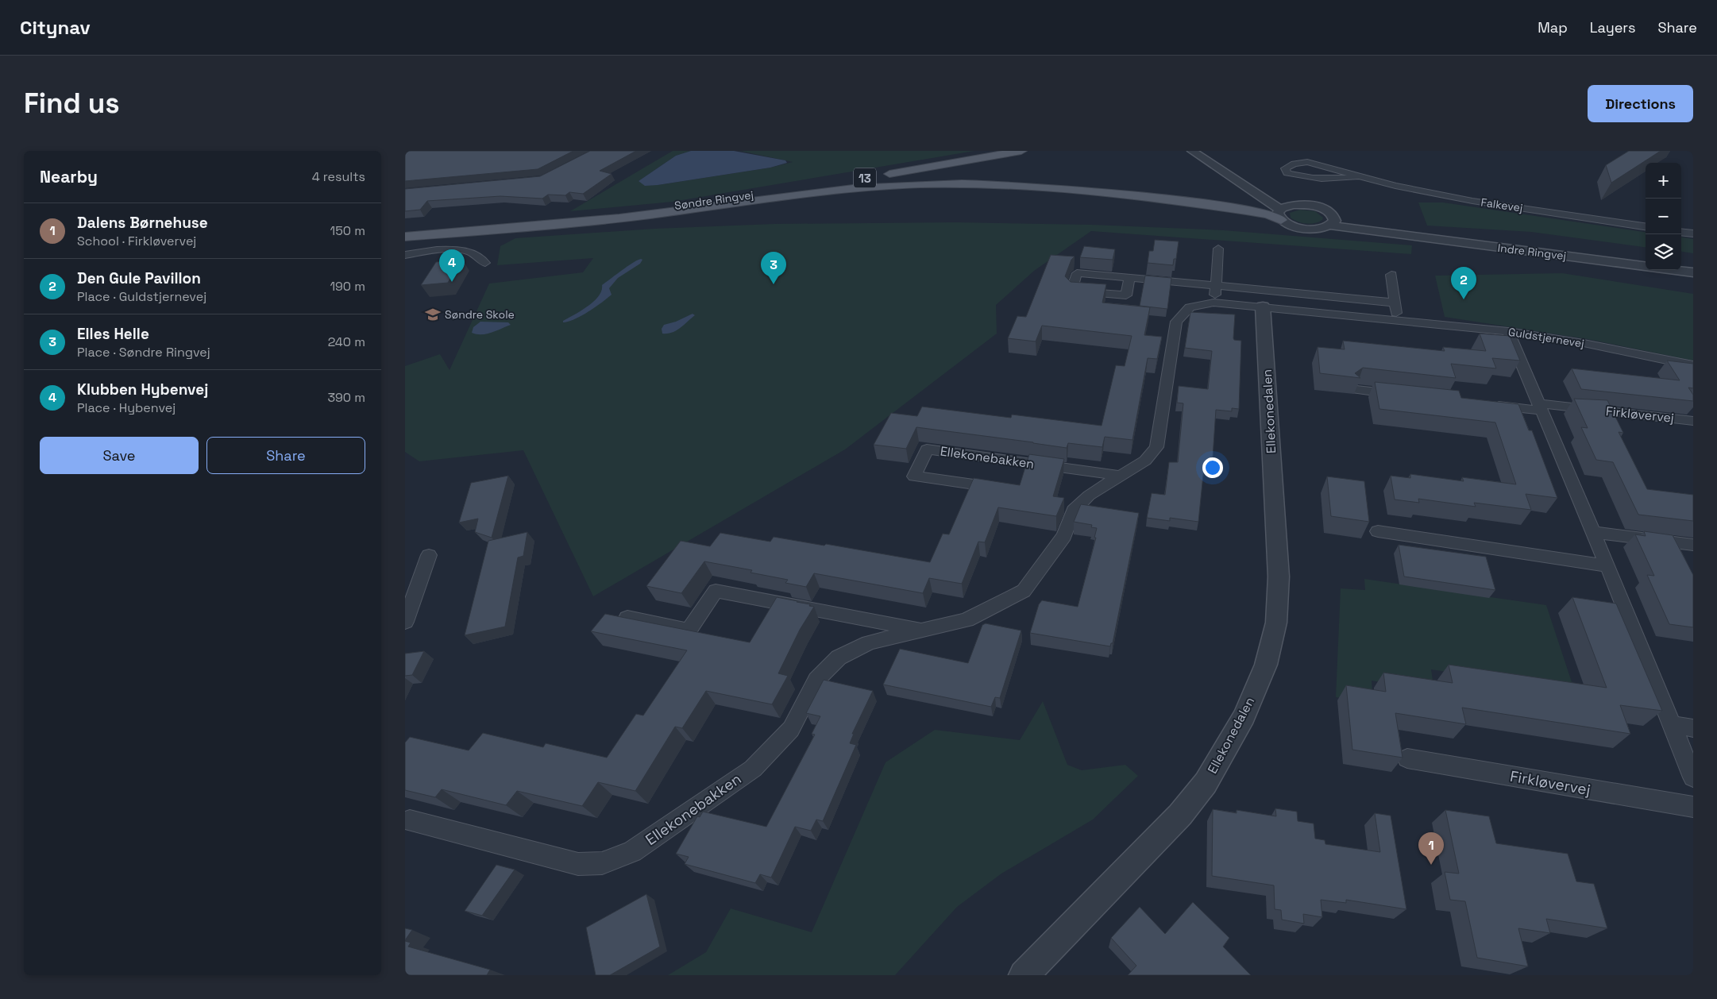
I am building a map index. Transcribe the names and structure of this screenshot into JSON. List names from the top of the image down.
{
  "streets": {
    "main road": ["13", "Søndre Ringvej"],
    "street": [
      "Falkevej",
      "Indre Ringvej",
      "Guldstjernevej",
      "Ellekonedalen",
      "Firkløvervej",
      "Ellekonebakken"
    ]
  },
  "crossings": [
    ["Guldstjernevej", "Ellekonedalen"],
    ["Guldstjernevej", "Ellekonebakken"],
    ["Ellekonedalen", "Ellekonebakken"]
  ],
  "places": {
    "school or university": ["Søndre Skole"]
  },
  "page": {
    "header": "Citynav",
    "nav": ["Map", "Layers", "Share"],
    "buttons": [
      "Directions",
      ["Save", "Share"]
    ],
    "title": "Find us",
    "heading": ["Nearby", "4 results"],
    "map_buttons": ["+", "−"],
    "list": [
      {
        "mark": "1",
        "name": "Dalens Børnehuse",
        "note": "School · Firkløvervej",
        "value": "150 m"
      },
      {
        "mark": "2",
        "name": "Den Gule Pavillon",
        "note": "Place · Guldstjernevej",
        "value": "190 m"
      },
      {
        "mark": "3",
        "name": "Elles Helle",
        "note": "Place · Søndre Ringvej",
        "value": "240 m"
      },
      {
        "mark": "4",
        "name": "Klubben Hybenvej",
        "note": "Place · Hybenvej",
        "value": "390 m"
      }
    ],
    "pins": [
      "4",
      "3",
      "2",
      "1"
    ]
  }
}
